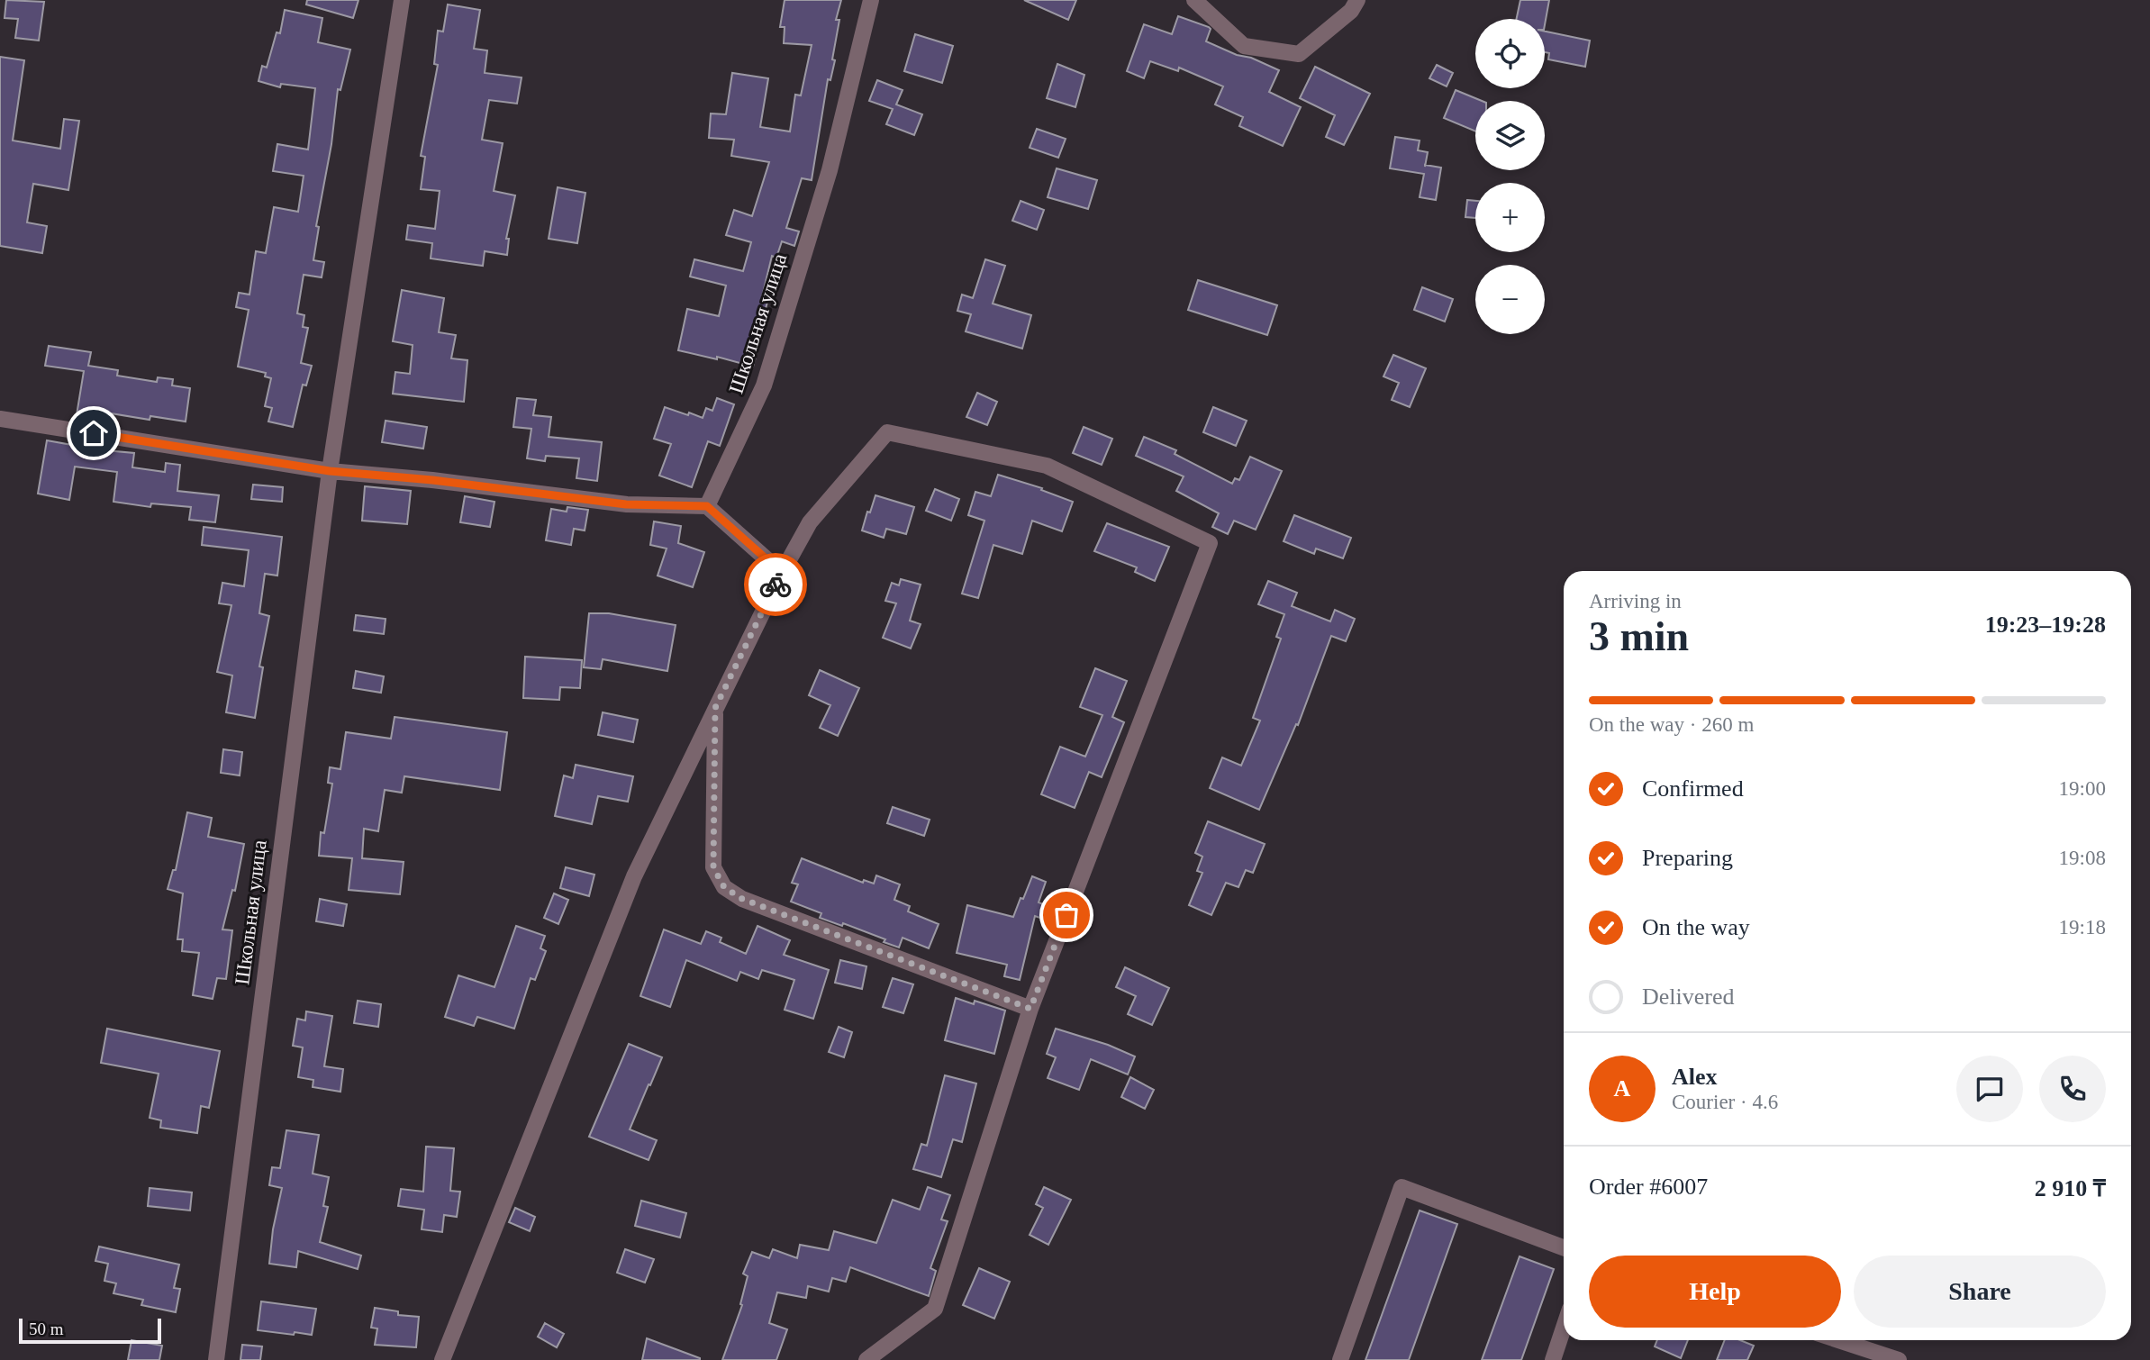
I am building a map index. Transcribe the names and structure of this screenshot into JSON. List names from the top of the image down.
{
  "streets": {
    "street": ["Школьная улица"]
  },
  "scale_bar": "50 m",
  "page": {
    "map_buttons": ["+", "−"],
    "heading": ["3 min", "Arriving in", "19:23–19:28"],
    "panel": [
      "Alex",
      "Courier · 4.6",
      "Order #6007",
      "2 910 ₸"
    ],
    "bar": "On the way · 260 m",
    "list": [
      ["Confirmed", "19:00"],
      ["Preparing", "19:08"],
      ["On the way", "19:18"],
      "Delivered"
    ],
    "round": "A",
    "buttons": ["Help", "Share"],
    "scale": "50 m"
  }
}
